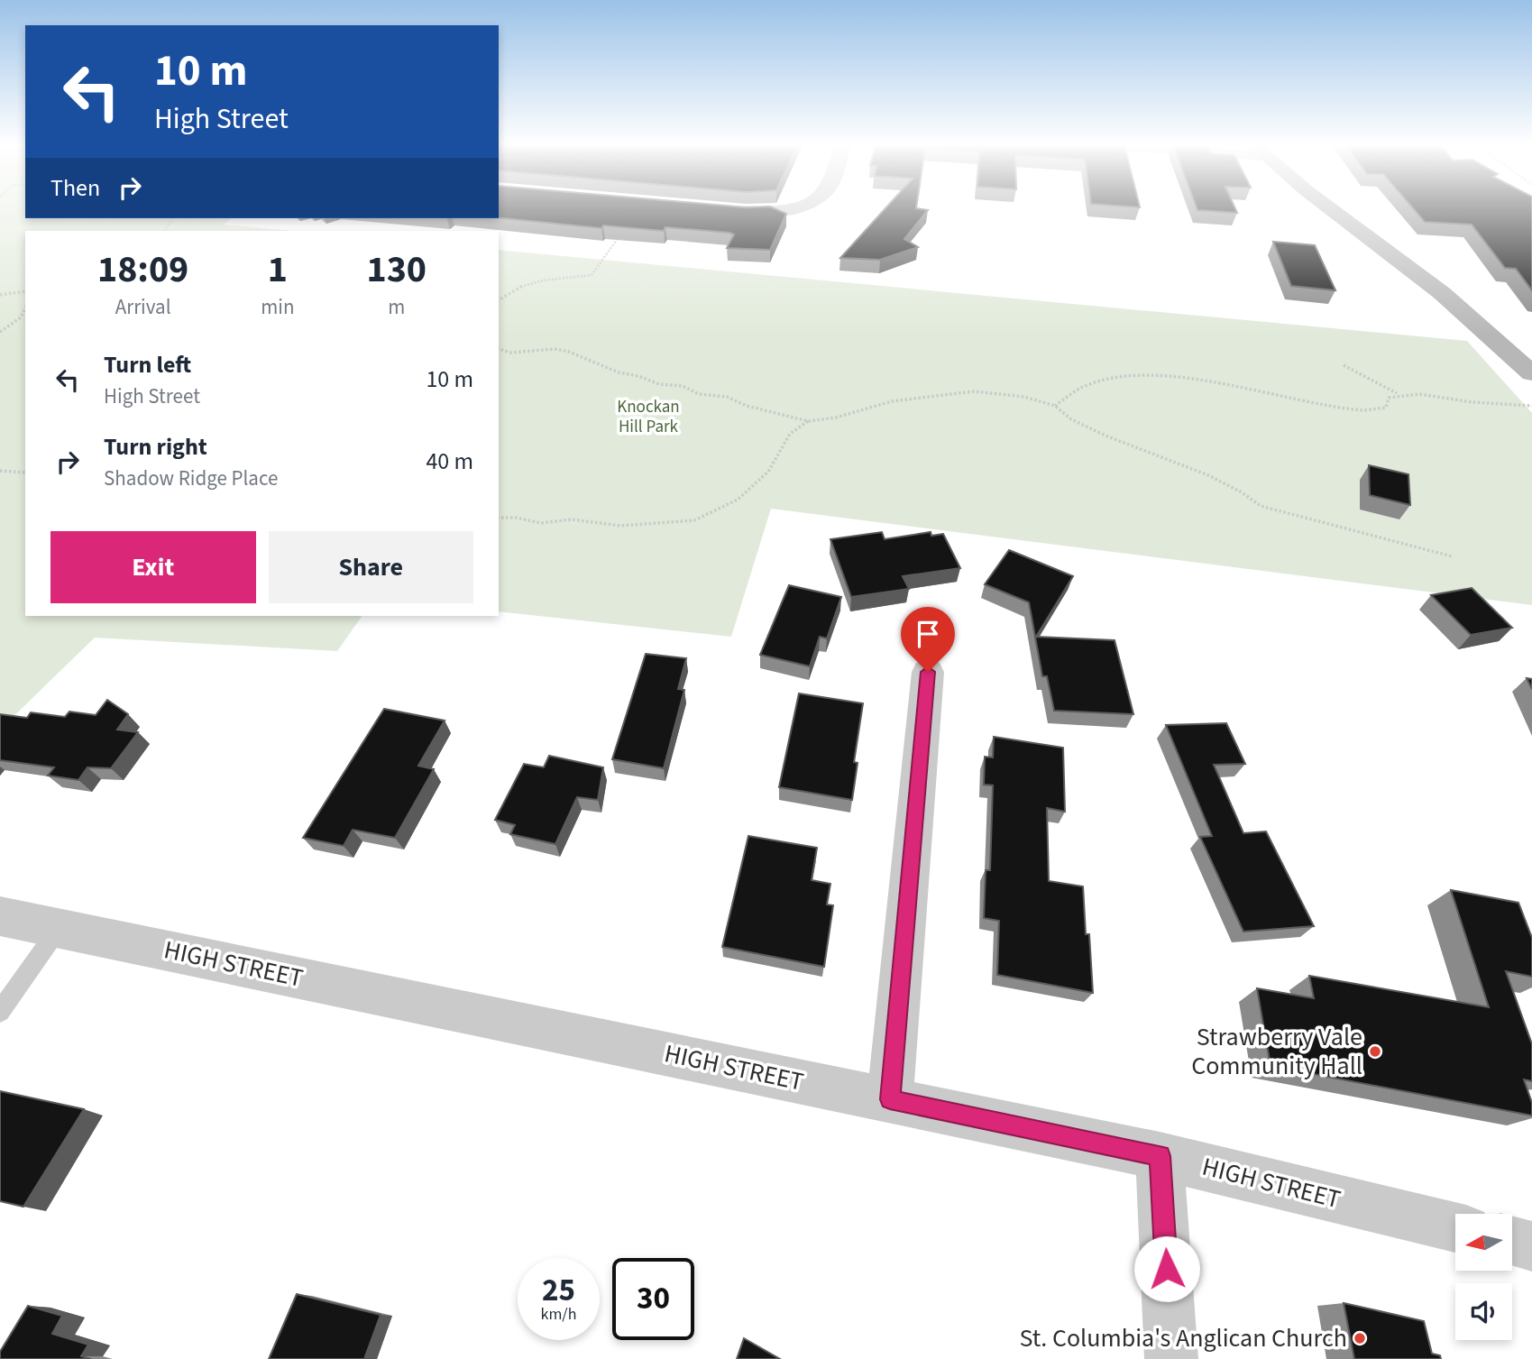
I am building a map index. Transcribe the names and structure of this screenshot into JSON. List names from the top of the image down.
{
  "streets": {
    "street": ["HIGH STREET"]
  },
  "parks": ["Knockan Hill Park"],
  "places": ["Strawberry Vale Community Hall", "St. Columbia's Anglican Church"],
  "north": "left",
  "page": {
    "turn": ["10 m", "High Street"],
    "then": "Then",
    "eta": [
      "18:09",
      "Arrival",
      "1",
      "min",
      "130",
      "m"
    ],
    "list": [
      {
        "name": "Turn left",
        "note": "High Street",
        "value": "10 m"
      },
      {
        "name": "Turn right",
        "note": "Shadow Ridge Place",
        "value": "40 m"
      }
    ],
    "buttons": ["Exit", "Share"],
    "speed": "25 km/h",
    "limit": "30"
  }
}
